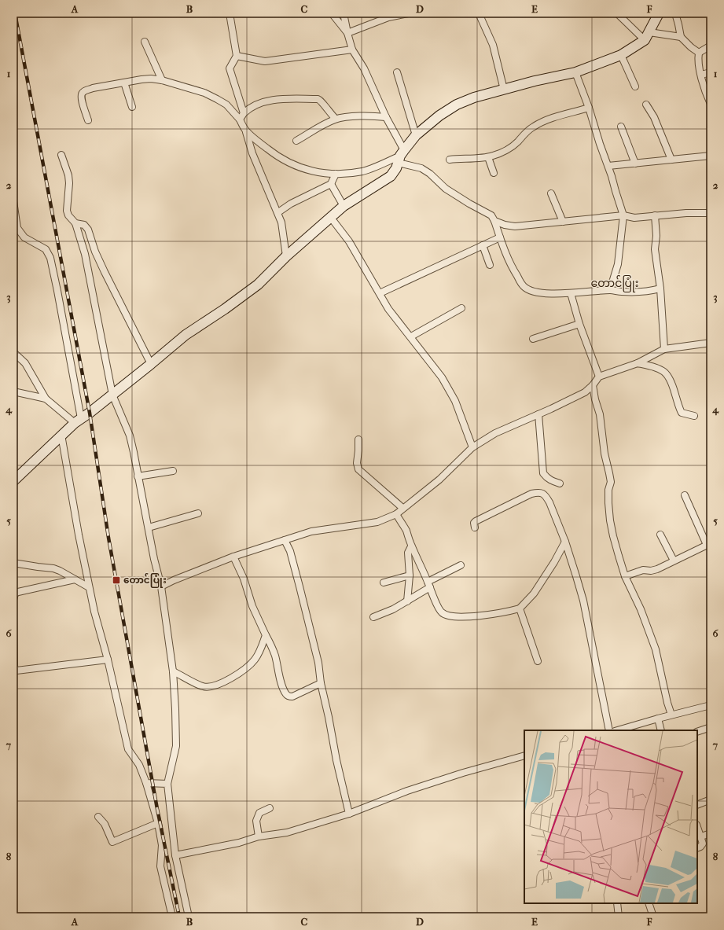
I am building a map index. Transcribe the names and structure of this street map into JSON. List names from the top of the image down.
{
  "districts": ["တောင်ပြုံး"],
  "places": {
    "transit": ["တောင်ပြုံး"]
  },
  "grid": {
    "columns": [
      "A",
      "B",
      "C",
      "D",
      "E",
      "F"
    ],
    "rows": [
      "1",
      "2",
      "3",
      "4",
      "5",
      "6",
      "7",
      "8"
    ]
  }
}
